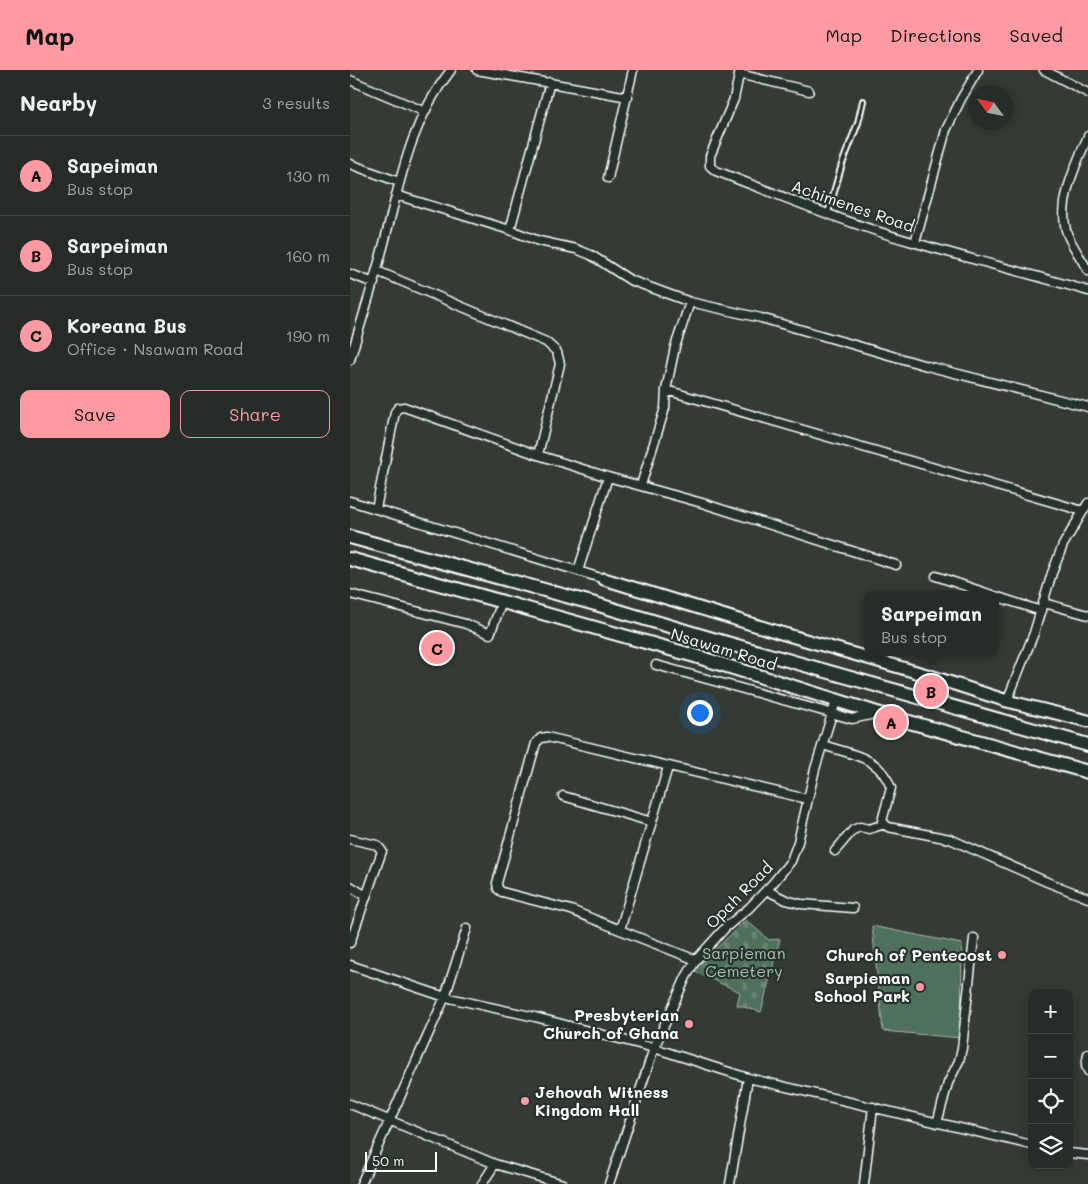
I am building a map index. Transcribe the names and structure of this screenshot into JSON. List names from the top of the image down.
{
  "streets": {
    "highway": ["Nsawam Road"],
    "street": ["Achimenes Road", "Opah Road"]
  },
  "crossings": [
    ["Nsawam Road", "Opah Road"]
  ],
  "parks": ["Sarpieman Cemetery"],
  "places": [
    "Church of Pentecost",
    "Sarpieman School Park",
    "Presbyterian Church of Ghana",
    "Jehovah Witness Kingdom Hall"
  ],
  "scale_bar": "50 m",
  "north": "top left",
  "page": {
    "header": "Map",
    "nav": ["Map", "Directions", "Saved"],
    "heading": ["Nearby", "3 results"],
    "list": [
      {
        "mark": "A",
        "name": "Sapeiman",
        "note": "Bus stop",
        "value": "130 m"
      },
      {
        "mark": "B",
        "name": "Sarpeiman",
        "note": "Bus stop",
        "value": "160 m"
      },
      {
        "mark": "C",
        "name": "Koreana Bus",
        "note": "Office · Nsawam Road",
        "value": "190 m"
      }
    ],
    "buttons": ["Save", "Share"],
    "popup": ["Sarpeiman", "Bus stop"],
    "pins": ["C", "B", "A"],
    "map_buttons": ["+", "−"],
    "scale": "50 m"
  }
}
